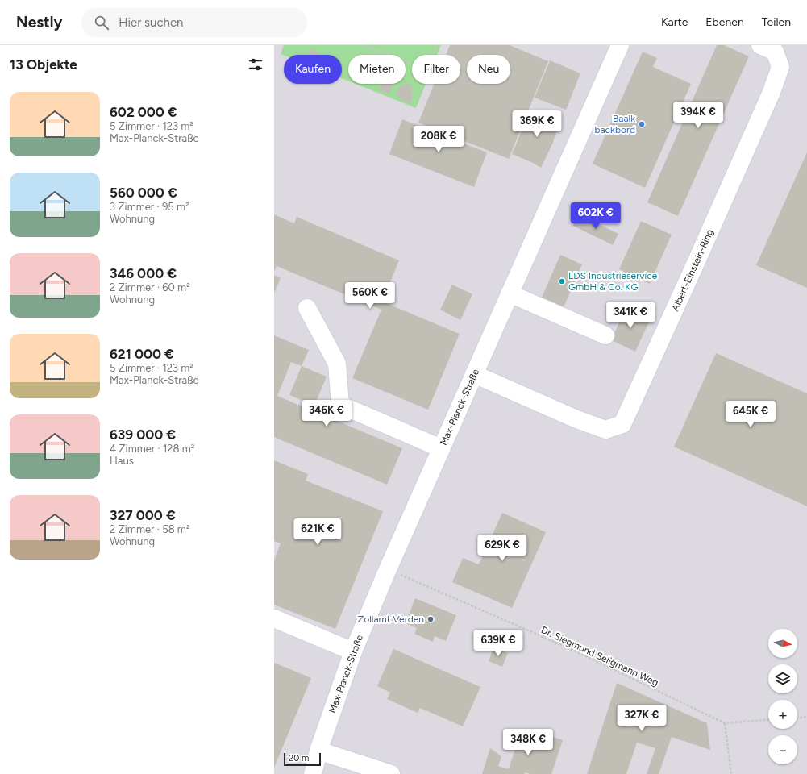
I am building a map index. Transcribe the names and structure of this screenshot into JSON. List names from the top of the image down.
{
  "streets": {
    "street": ["Albert-Einstein-Ring", "Max-Planck-Straße"],
    "path": ["Dr. Siegmund Seligmann Weg"]
  },
  "crossings": [
    ["Albert-Einstein-Ring", "Max-Planck-Straße"],
    ["Max-Planck-Straße", "Dr. Siegmund Seligmann Weg"]
  ],
  "places": ["Baalk backbord", "LDS Industrieservice GmbH & Co. KG", "Zollamt Verden"],
  "scale_bar": "20 m",
  "north": "right",
  "page": {
    "header": "Nestly",
    "search": "Hier suchen",
    "nav": ["Karte", "Ebenen", "Teilen"],
    "heading": "13 Objekte",
    "chip": [
      "Kaufen",
      "Mieten",
      "Filter",
      "Neu"
    ],
    "list": [
      {
        "name": "602 000 €",
        "note": "5 Zimmer · 123 m² · Max-Planck-Straße"
      },
      {
        "name": "560 000 €",
        "note": "3 Zimmer · 95 m² · Wohnung"
      },
      {
        "name": "346 000 €",
        "note": "2 Zimmer · 60 m² · Wohnung"
      },
      {
        "name": "621 000 €",
        "note": "5 Zimmer · 123 m² · Max-Planck-Straße"
      },
      {
        "name": "639 000 €",
        "note": "4 Zimmer · 128 m² · Haus"
      },
      {
        "name": "327 000 €",
        "note": "2 Zimmer · 58 m² · Wohnung"
      }
    ],
    "price": [
      "394K €",
      "369K €",
      "208K €",
      "602K €",
      "560K €",
      "341K €",
      "346K €",
      "645K €",
      "621K €",
      "629K €",
      "639K €",
      "327K €",
      "348K €"
    ],
    "map_buttons": ["+", "−"],
    "scale": "20 m"
  }
}
